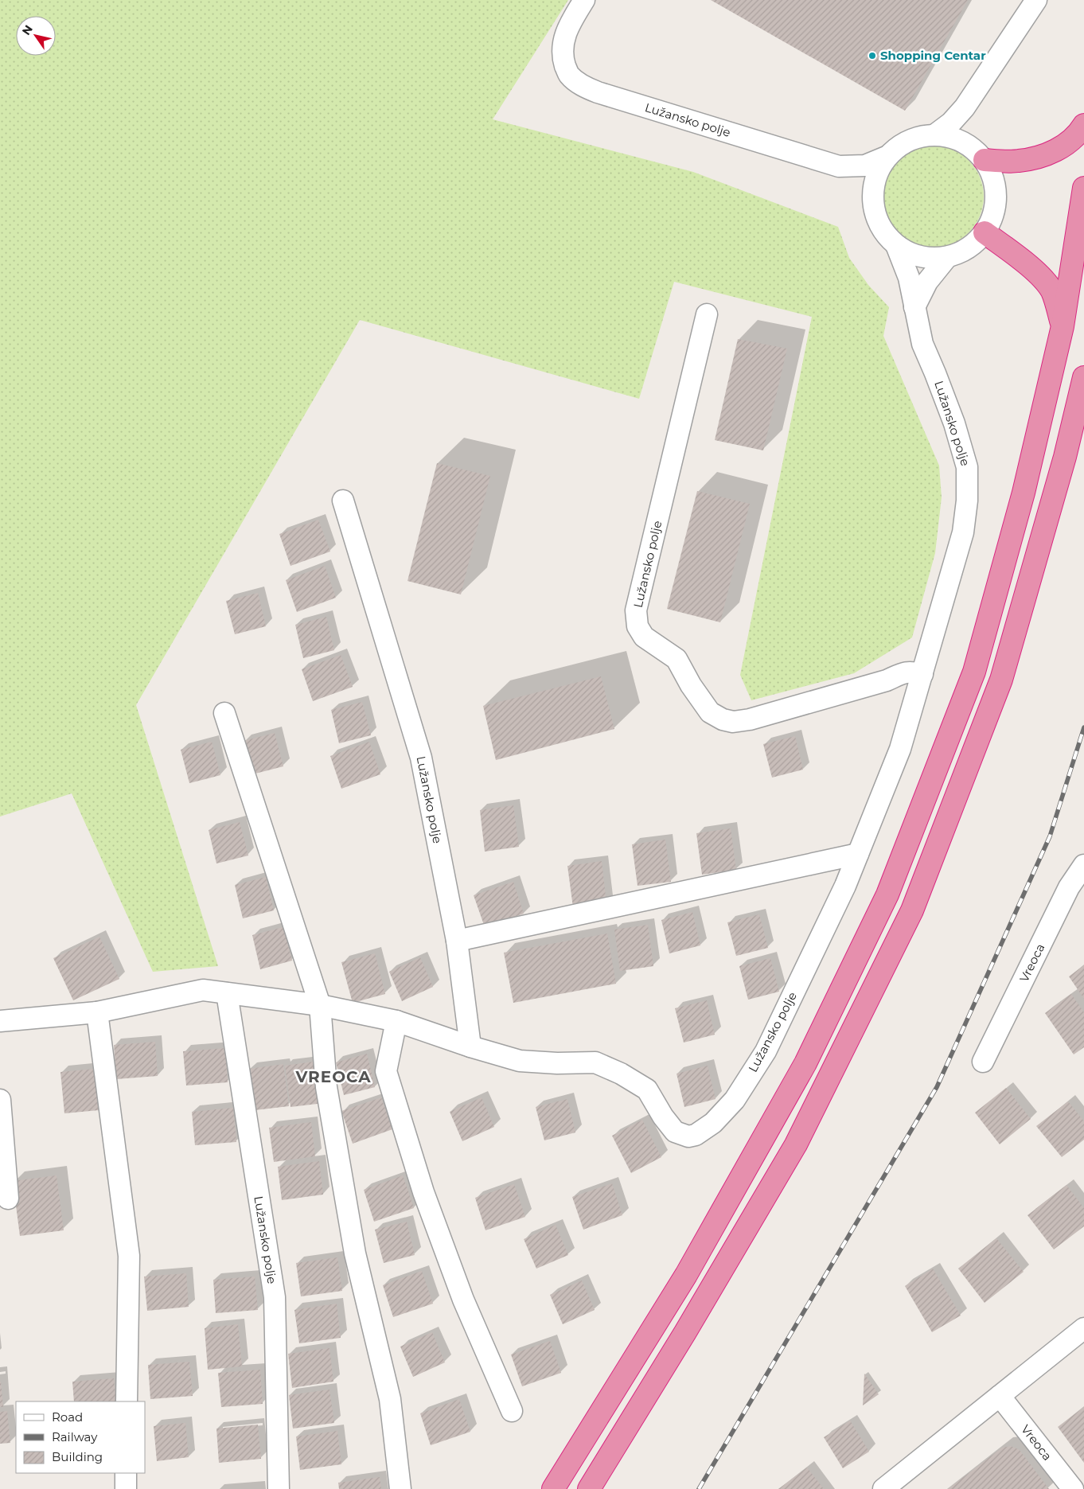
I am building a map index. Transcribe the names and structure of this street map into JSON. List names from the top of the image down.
{
  "streets": {
    "street": ["Lužansko polje", "Vreoca"]
  },
  "districts": ["VREOCA"],
  "places": ["Shopping Centar"],
  "legend": ["Road", "Railway", "Building"],
  "north": "top left"
}
